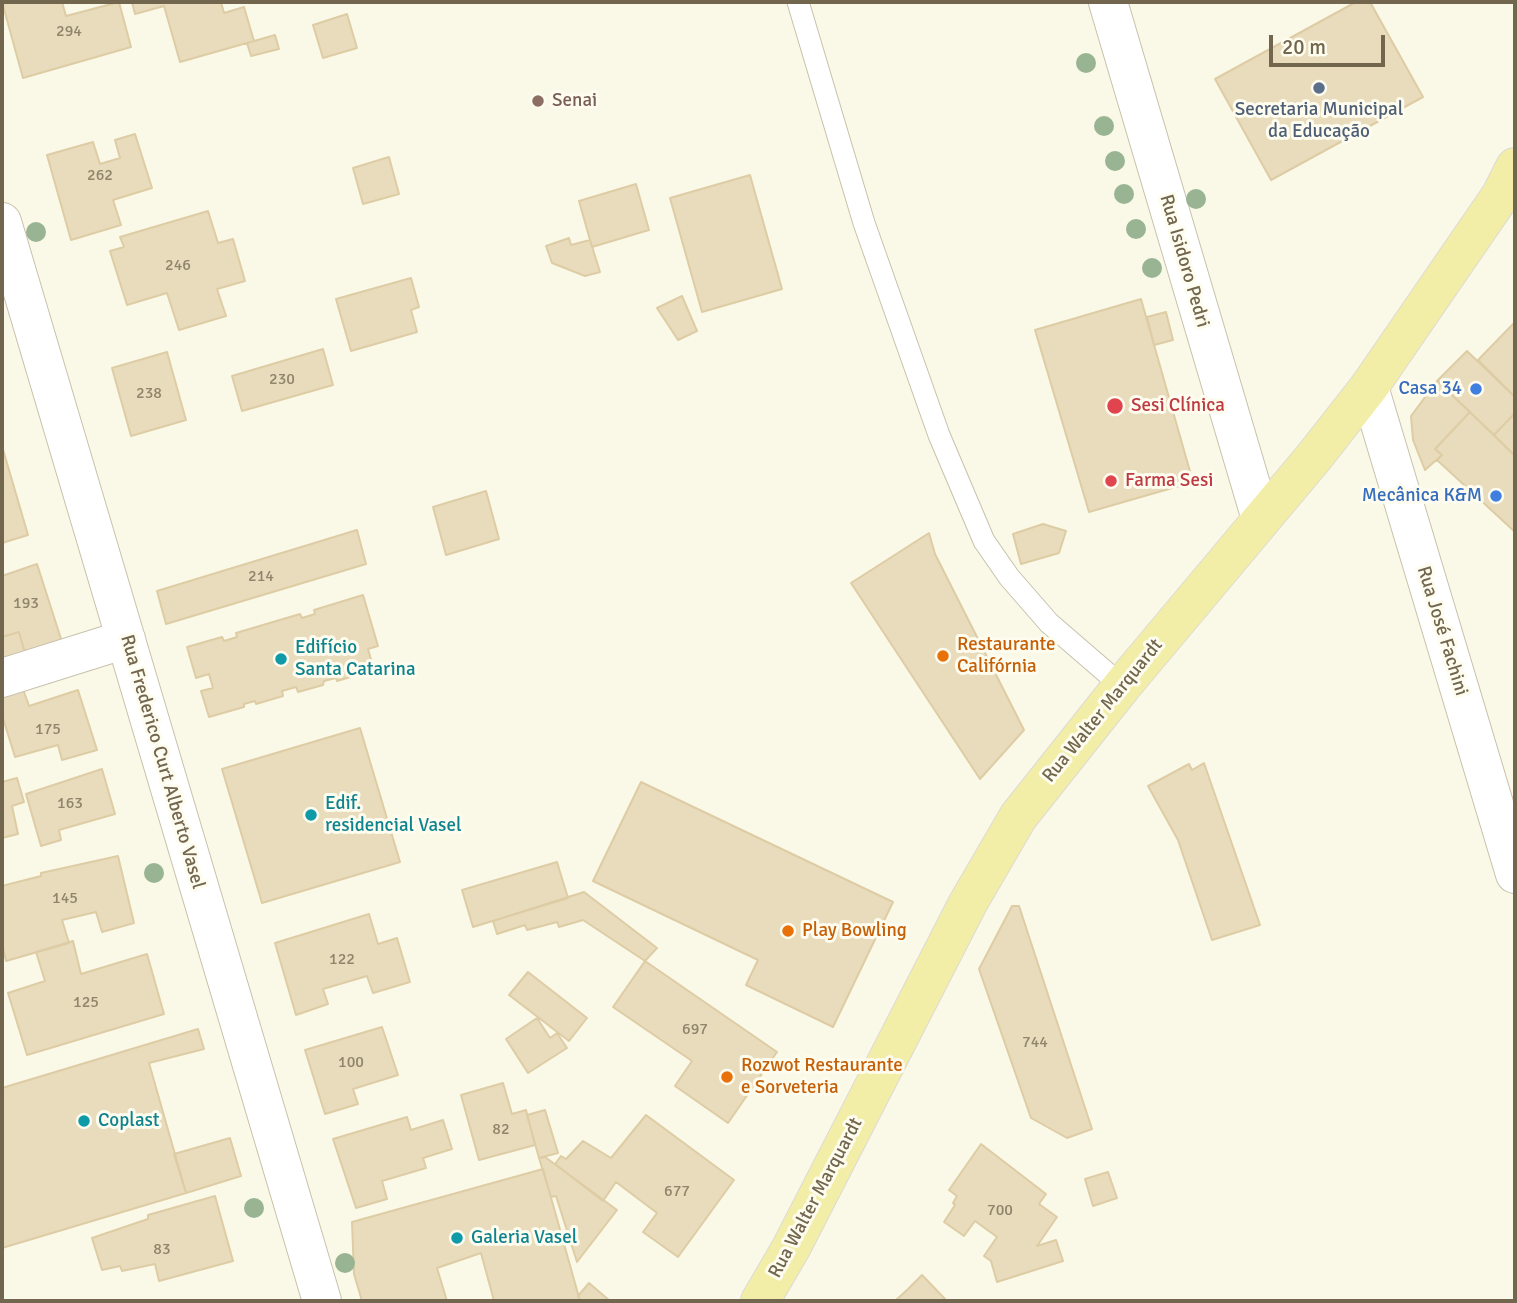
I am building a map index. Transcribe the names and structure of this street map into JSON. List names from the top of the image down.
{
  "streets": {
    "main road": ["Rua Walter Marquardt"],
    "street": ["Rua Isidoro Pedri", "Rua José Fachini", "Rua Frederico Curt Alberto Vasel"]
  },
  "crossings": [
    ["Rua Isidoro Pedri", "Rua Walter Marquardt"],
    ["Rua José Fachini", "Rua Walter Marquardt"]
  ],
  "places": [
    "Secretaria Municipal da Educação",
    "Senai",
    "Casa 34",
    "Sesi Clínica",
    "Farma Sesi",
    "Mecânica K&M",
    "Restaurante Califórnia",
    "Edifício Santa Catarina",
    "Edif. residencial Vasel",
    "Play Bowling",
    "Rozwot Restaurante e Sorveteria",
    "Coplast",
    "Galeria Vasel"
  ],
  "house_numbers": [
    "294",
    "262",
    "246",
    "230",
    "238",
    "214",
    "193",
    "175",
    "163",
    "145",
    "122",
    "125",
    "697",
    "744",
    "100",
    "82",
    "677",
    "700",
    "83"
  ],
  "scale_bar": "20 m"
}
